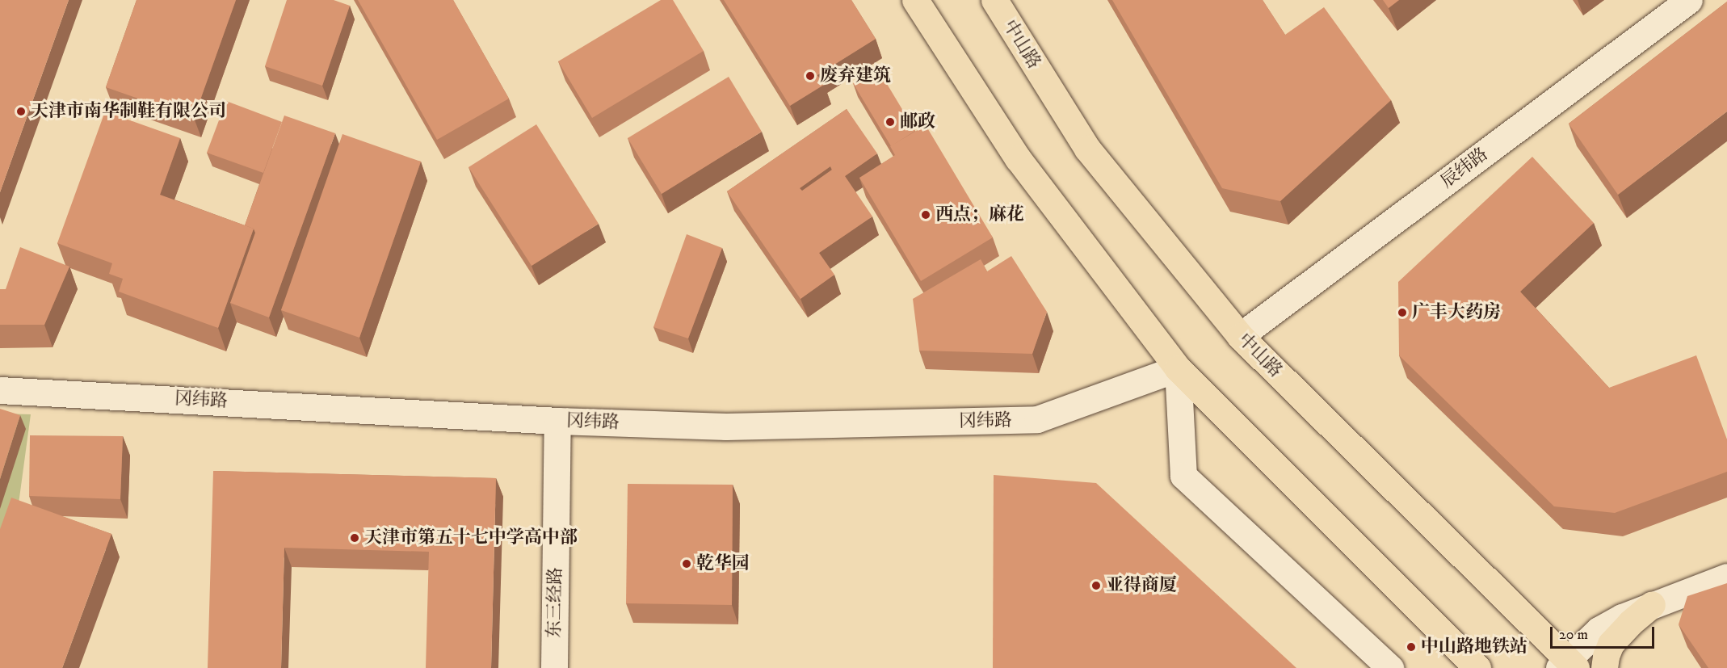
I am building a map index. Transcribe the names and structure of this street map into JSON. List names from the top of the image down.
{
  "streets": {
    "main road": ["中山路"],
    "street": ["辰纬路", "冈纬路", "东三经路"]
  },
  "crossings": [
    ["中山路", "辰纬路"],
    ["冈纬路", "东三经路"]
  ],
  "places": [
    "废弃建筑",
    "天津市南华制鞋有限公司",
    "邮政",
    "西点；麻花",
    "广丰大药房",
    "天津市第五十七中学高中部",
    "乾华园",
    "亚得商厦",
    "中山路地铁站"
  ],
  "scale_bar": "20 m"
}
